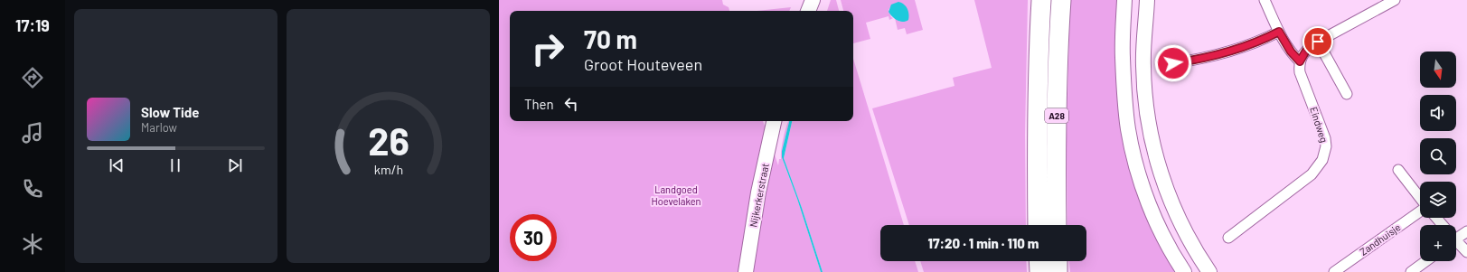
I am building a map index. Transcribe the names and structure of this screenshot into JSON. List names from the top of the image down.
{
  "streets": {
    "highway": ["A28"],
    "main road": ["Nijkerkerstraat"],
    "street": ["Eindweg", "Zandhuisje"]
  },
  "parks": ["Landgoed Hoevelaken"],
  "north": "bottom",
  "page": {
    "tabs": "17:19",
    "turn": ["70 m", "Groot Houteveen"],
    "map_buttons": "+",
    "then": "Then",
    "song": ["Slow Tide", "Marlow"],
    "limit": "30",
    "trip": "17:20 · 1 min · 110 m",
    "gauge": ["26", "km/h"]
  }
}
